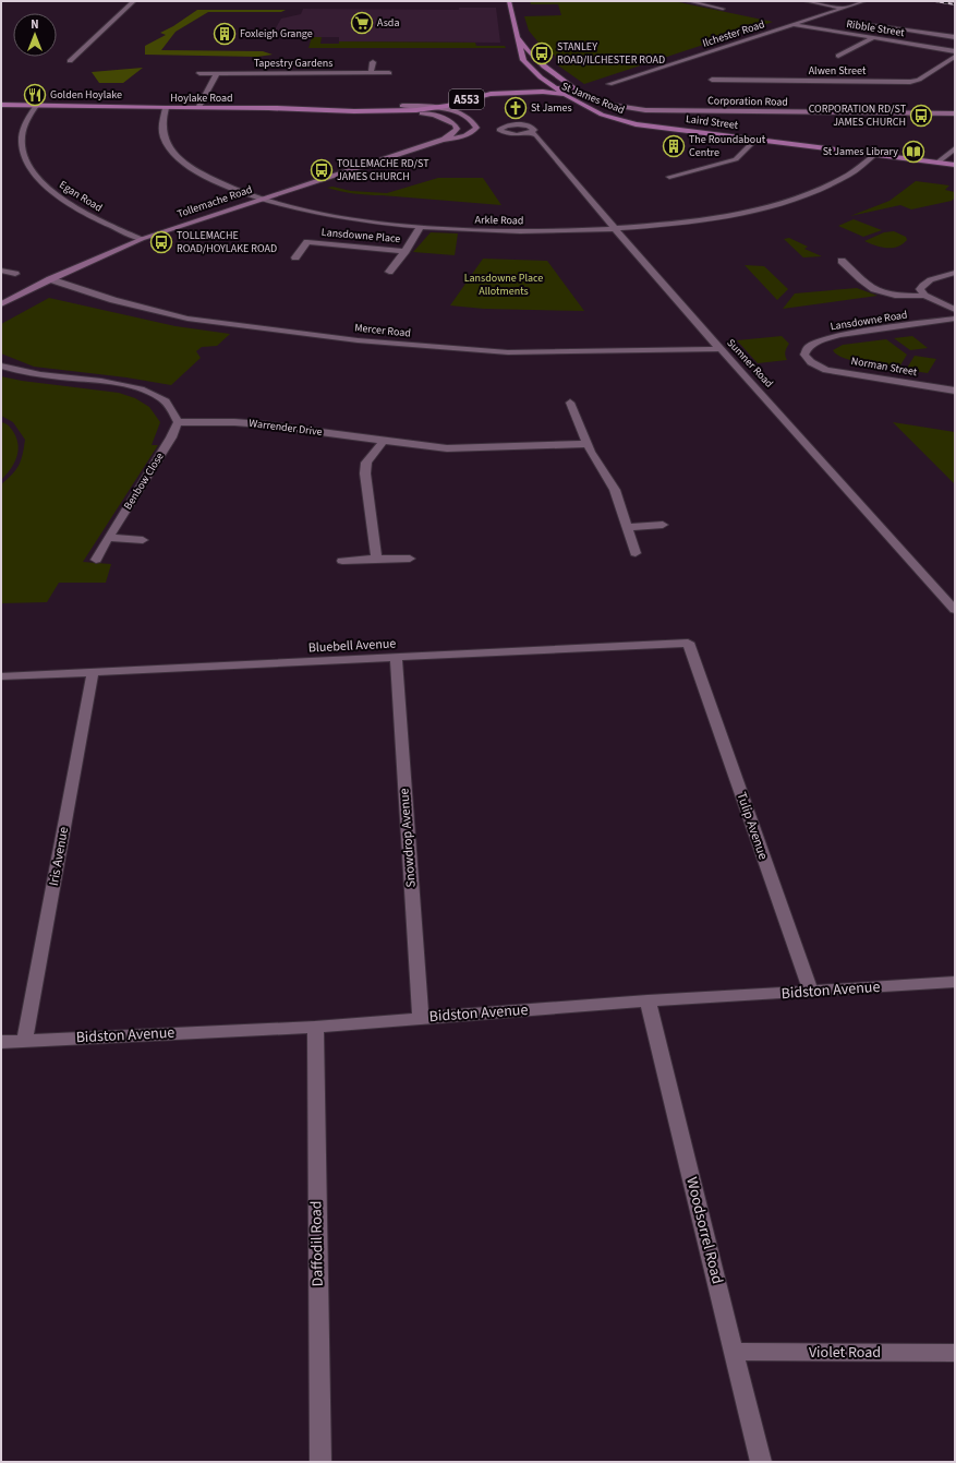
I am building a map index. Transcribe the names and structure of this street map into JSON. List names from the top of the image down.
{
  "streets": {
    "main road": [
      "Hoylake Road",
      "St James Road",
      "A553",
      "Laird Street"
    ],
    "street": [
      "Ribble Street",
      "Ilchester Road",
      "Tapestry Gardens",
      "Alwen Street",
      "Corporation Road",
      "Egan Road",
      "Tollemache Road",
      "Arkle Road",
      "Lansdowne Place",
      "Lansdowne Road",
      "Mercer Road",
      "Sumner Road",
      "Norman Street",
      "Warrender Drive",
      "Benbow Close",
      "Bluebell Avenue",
      "Tulip Avenue",
      "Snowdrop Avenue",
      "Iris Avenue",
      "Bidston Avenue",
      "Woodsorrel Road",
      "Daffodil Road",
      "Violet Road"
    ]
  },
  "crossings": [
    ["Ribble Street", "Ilchester Road"],
    ["Hoylake Road", "St James Road"],
    ["Hoylake Road", "Egan Road"],
    ["Hoylake Road", "Arkle Road"],
    ["St James Road", "Corporation Road"],
    ["St James Road", "Laird Street"],
    ["St James Road", "Tollemache Road"],
    ["Laird Street", "Arkle Road"],
    ["Egan Road", "Tollemache Road"],
    ["Tollemache Road", "Arkle Road"],
    ["Tollemache Road", "Mercer Road"],
    ["Arkle Road", "Lansdowne Place"],
    ["Arkle Road", "Sumner Road"],
    ["Lansdowne Road", "Norman Street"],
    ["Mercer Road", "Sumner Road"],
    ["Warrender Drive", "Benbow Close"],
    ["Bluebell Avenue", "Tulip Avenue"],
    ["Bluebell Avenue", "Snowdrop Avenue"],
    ["Bluebell Avenue", "Iris Avenue"],
    ["Tulip Avenue", "Bidston Avenue"],
    ["Snowdrop Avenue", "Bidston Avenue"],
    ["Iris Avenue", "Bidston Avenue"],
    ["Bidston Avenue", "Woodsorrel Road"],
    ["Bidston Avenue", "Daffodil Road"],
    ["Woodsorrel Road", "Violet Road"]
  ],
  "parks": ["Lansdowne Place Allotments"],
  "places": {
    "supermarket": ["Asda"],
    "building": ["Foxleigh Grange", "The Roundabout Centre"],
    "bus stop": [
      "STANLEY ROAD/ILCHESTER ROAD",
      "CORPORATION RD/ST JAMES CHURCH",
      "TOLLEMACHE RD/ST JAMES CHURCH",
      "TOLLEMACHE ROAD/HOYLAKE ROAD"
    ],
    "restaurant": ["Golden Hoylake"],
    "church": ["St James"],
    "library": ["St James Library"]
  },
  "north": "top"
}
